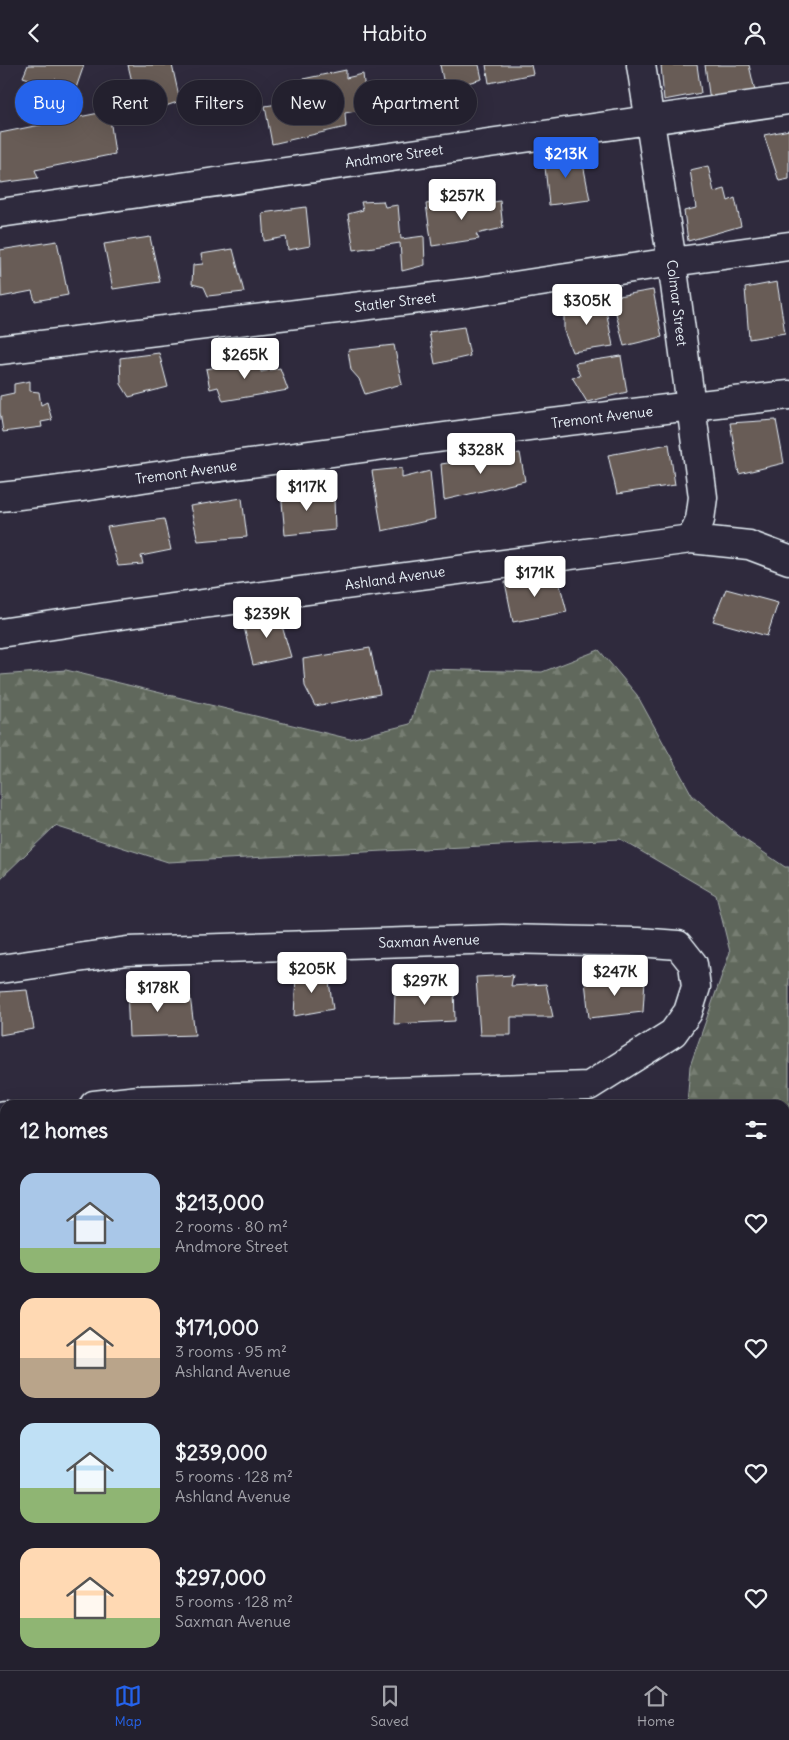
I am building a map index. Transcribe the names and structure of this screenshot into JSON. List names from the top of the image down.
{
  "streets": {
    "street": [
      "Andmore Street",
      "Statler Street",
      "Colmar Street",
      "Tremont Avenue",
      "Ashland Avenue",
      "Saxman Avenue"
    ]
  },
  "crossings": [
    ["Andmore Street", "Colmar Street"],
    ["Statler Street", "Colmar Street"],
    ["Colmar Street", "Tremont Avenue"],
    ["Colmar Street", "Ashland Avenue"]
  ],
  "page": {
    "header": "Habito",
    "chip": [
      "Buy",
      "Rent",
      "Filters",
      "New",
      "Apartment"
    ],
    "price": [
      "$213K",
      "$257K",
      "$305K",
      "$265K",
      "$328K",
      "$117K",
      "$171K",
      "$239K",
      "$205K",
      "$247K",
      "$297K",
      "$178K"
    ],
    "heading": "12 homes",
    "list": [
      {
        "name": "$213,000",
        "note": "2 rooms · 80 m² · Andmore Street"
      },
      {
        "name": "$171,000",
        "note": "3 rooms · 95 m² · Ashland Avenue"
      },
      {
        "name": "$239,000",
        "note": "5 rooms · 128 m² · Ashland Avenue"
      },
      {
        "name": "$297,000",
        "note": "5 rooms · 128 m² · Saxman Avenue"
      }
    ],
    "tabs": ["Map", "Saved", "Home"]
  }
}
